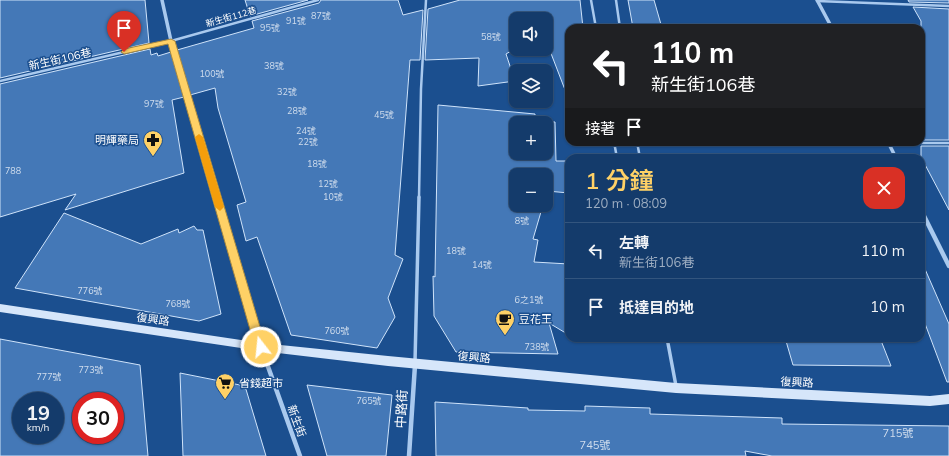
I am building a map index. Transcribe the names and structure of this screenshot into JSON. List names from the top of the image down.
{
  "streets": {
    "street": ["復興路", "中路街", "新生街"],
    "lane": ["新生街112巷", "新生街106巷"]
  },
  "crossings": [
    ["新生街112巷", "新生街106巷"],
    ["新生街112巷", "新生街"],
    ["新生街106巷", "新生街"],
    ["復興路", "中路街"],
    ["復興路", "新生街"]
  ],
  "places": {
    "pharmacy": ["明輝藥局"],
    "cafe": ["豆花王"],
    "supermarket": ["省錢超市"]
  },
  "house_numbers": [
    "87號",
    "91號",
    "95號",
    "58號",
    "38號",
    "100號",
    "32號",
    "97號",
    "28號",
    "45號",
    "24號",
    "22號",
    "18號",
    "788",
    "12號",
    "10號",
    "8號",
    "18號",
    "14號",
    "776號",
    "6之1號",
    "768號",
    "760號",
    "738號",
    "773號",
    "777號",
    "765號",
    "715號",
    "745號"
  ],
  "page": {
    "map_buttons": ["+", "−"],
    "turn": ["110 m", "新生街106巷"],
    "then": "接著",
    "heading": ["1 分鐘", "120 m · 08:09"],
    "list": [
      {
        "name": "左轉",
        "note": "新生街106巷",
        "value": "110 m"
      },
      {
        "name": "抵達目的地",
        "value": "10 m"
      }
    ],
    "speed": "19 km/h",
    "limit": "30"
  }
}
